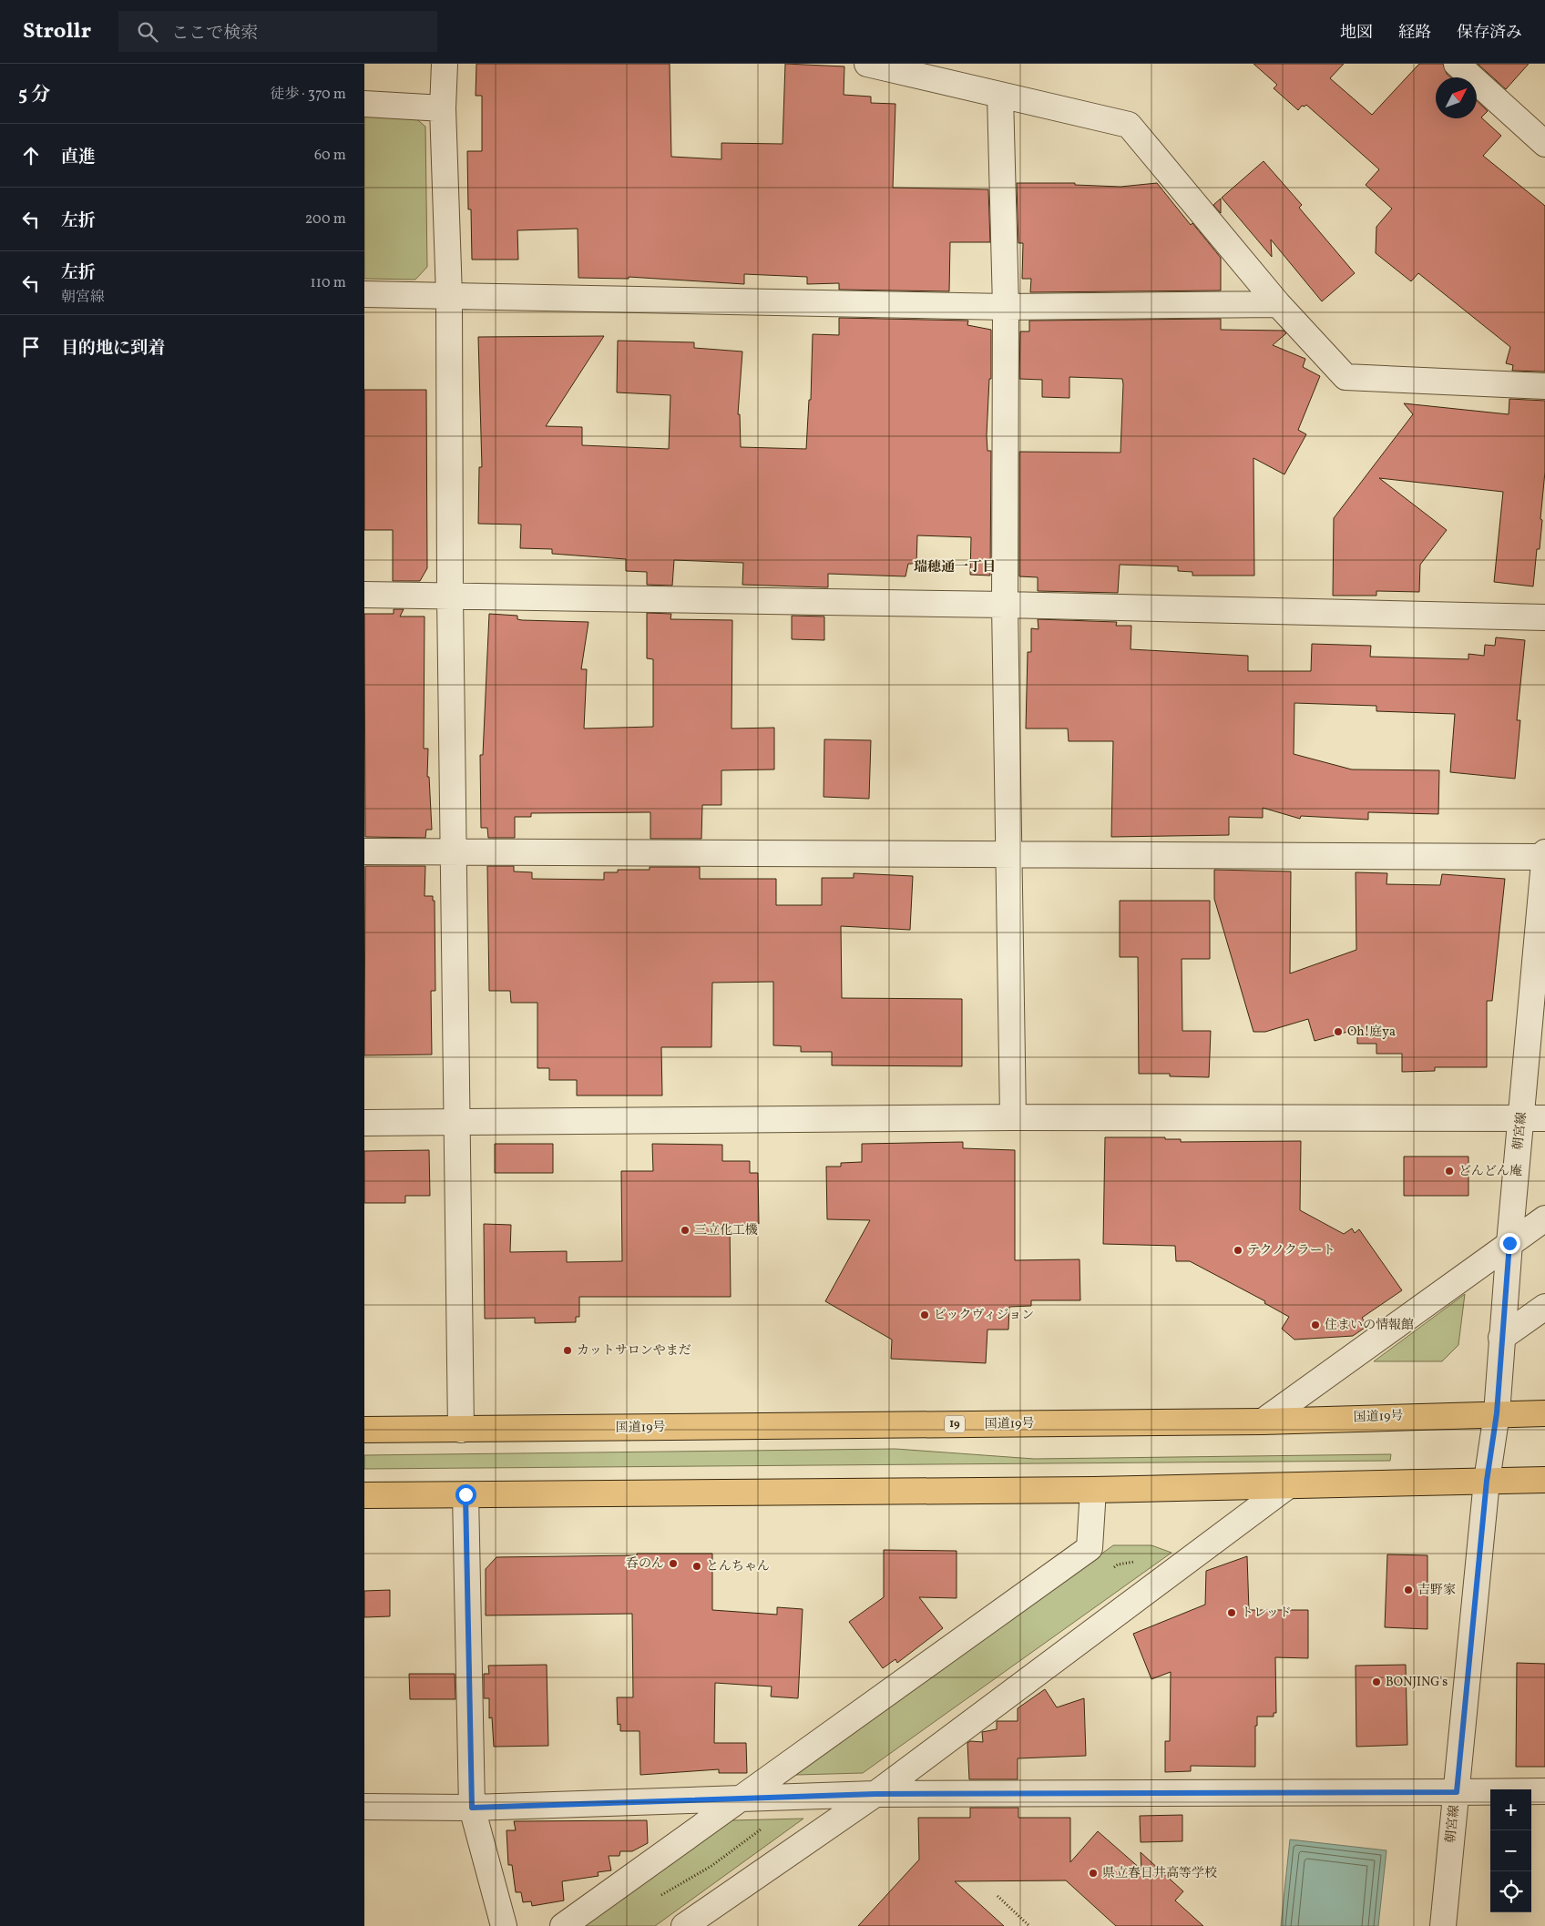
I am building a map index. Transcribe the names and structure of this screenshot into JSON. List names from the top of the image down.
{
  "streets": {
    "highway": ["国道19号", "19"],
    "street": ["朝宮線"]
  },
  "crossings": [
    ["朝宮線", "国道19号"]
  ],
  "districts": ["瑞穂通一丁目"],
  "places": [
    "Oh!庭ya",
    "どんどん庵",
    "三立化工機",
    "テクノクラート",
    "ビックヴィジョン",
    "住まいの情報館",
    "カットサロンやまだ",
    "呑のん",
    "とんちゃん",
    "吉野家",
    "トレッド",
    "BONJING's",
    "県立春日井高等学校"
  ],
  "north": "top right",
  "page": {
    "header": "Strollr",
    "search": "ここで検索",
    "nav": ["地図", "経路", "保存済み"],
    "heading": ["5 分", "徒歩 · 370 m"],
    "list": [
      ["直進", "60 m"],
      ["左折", "200 m"],
      ["左折", "朝宮線", "110 m"],
      "目的地に到着"
    ],
    "map_buttons": ["+", "−"]
  }
}
